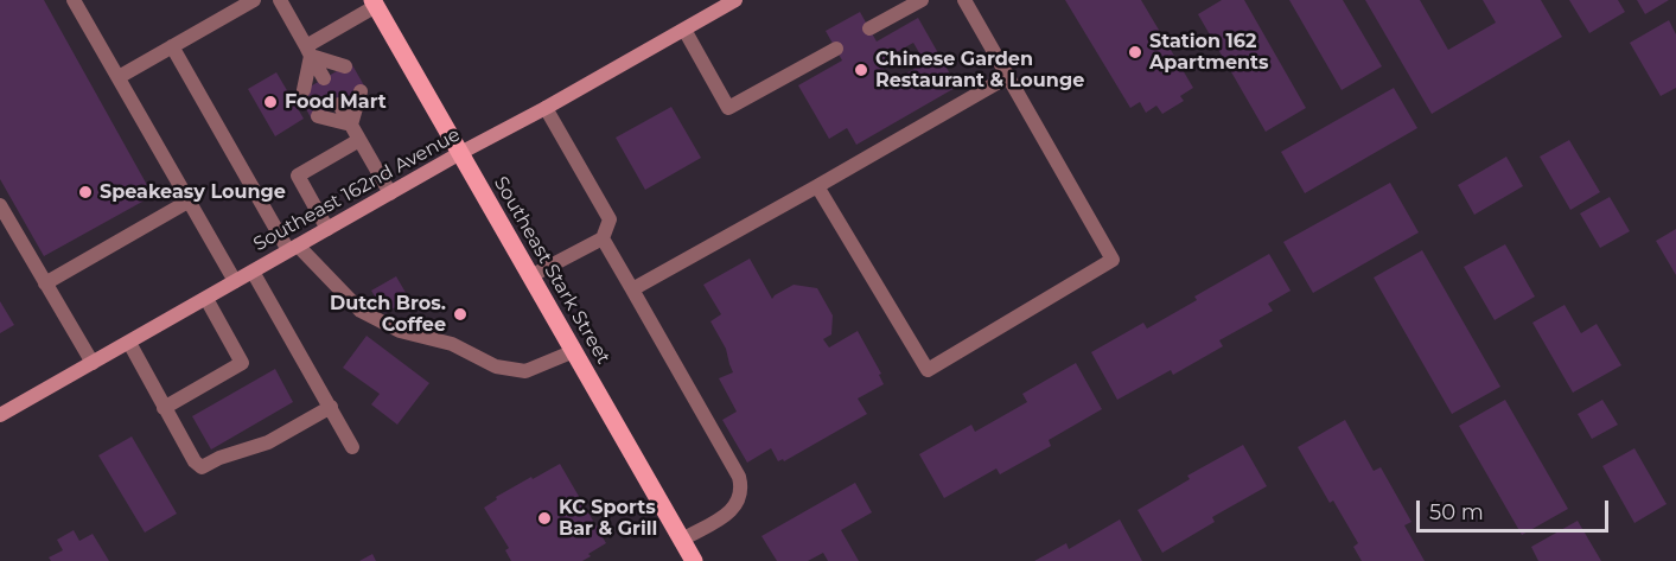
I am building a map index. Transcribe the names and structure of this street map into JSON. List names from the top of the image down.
{
  "streets": {
    "main road": ["Southeast 162nd Avenue", "Southeast Stark Street"]
  },
  "crossings": [
    ["Southeast 162nd Avenue", "Southeast Stark Street"]
  ],
  "places": [
    "Station 162 Apartments",
    "Chinese Garden Restaurant & Lounge",
    "Food Mart",
    "Speakeasy Lounge",
    "Dutch Bros. Coffee",
    "KC Sports Bar & Grill"
  ],
  "scale_bar": "50 m"
}
